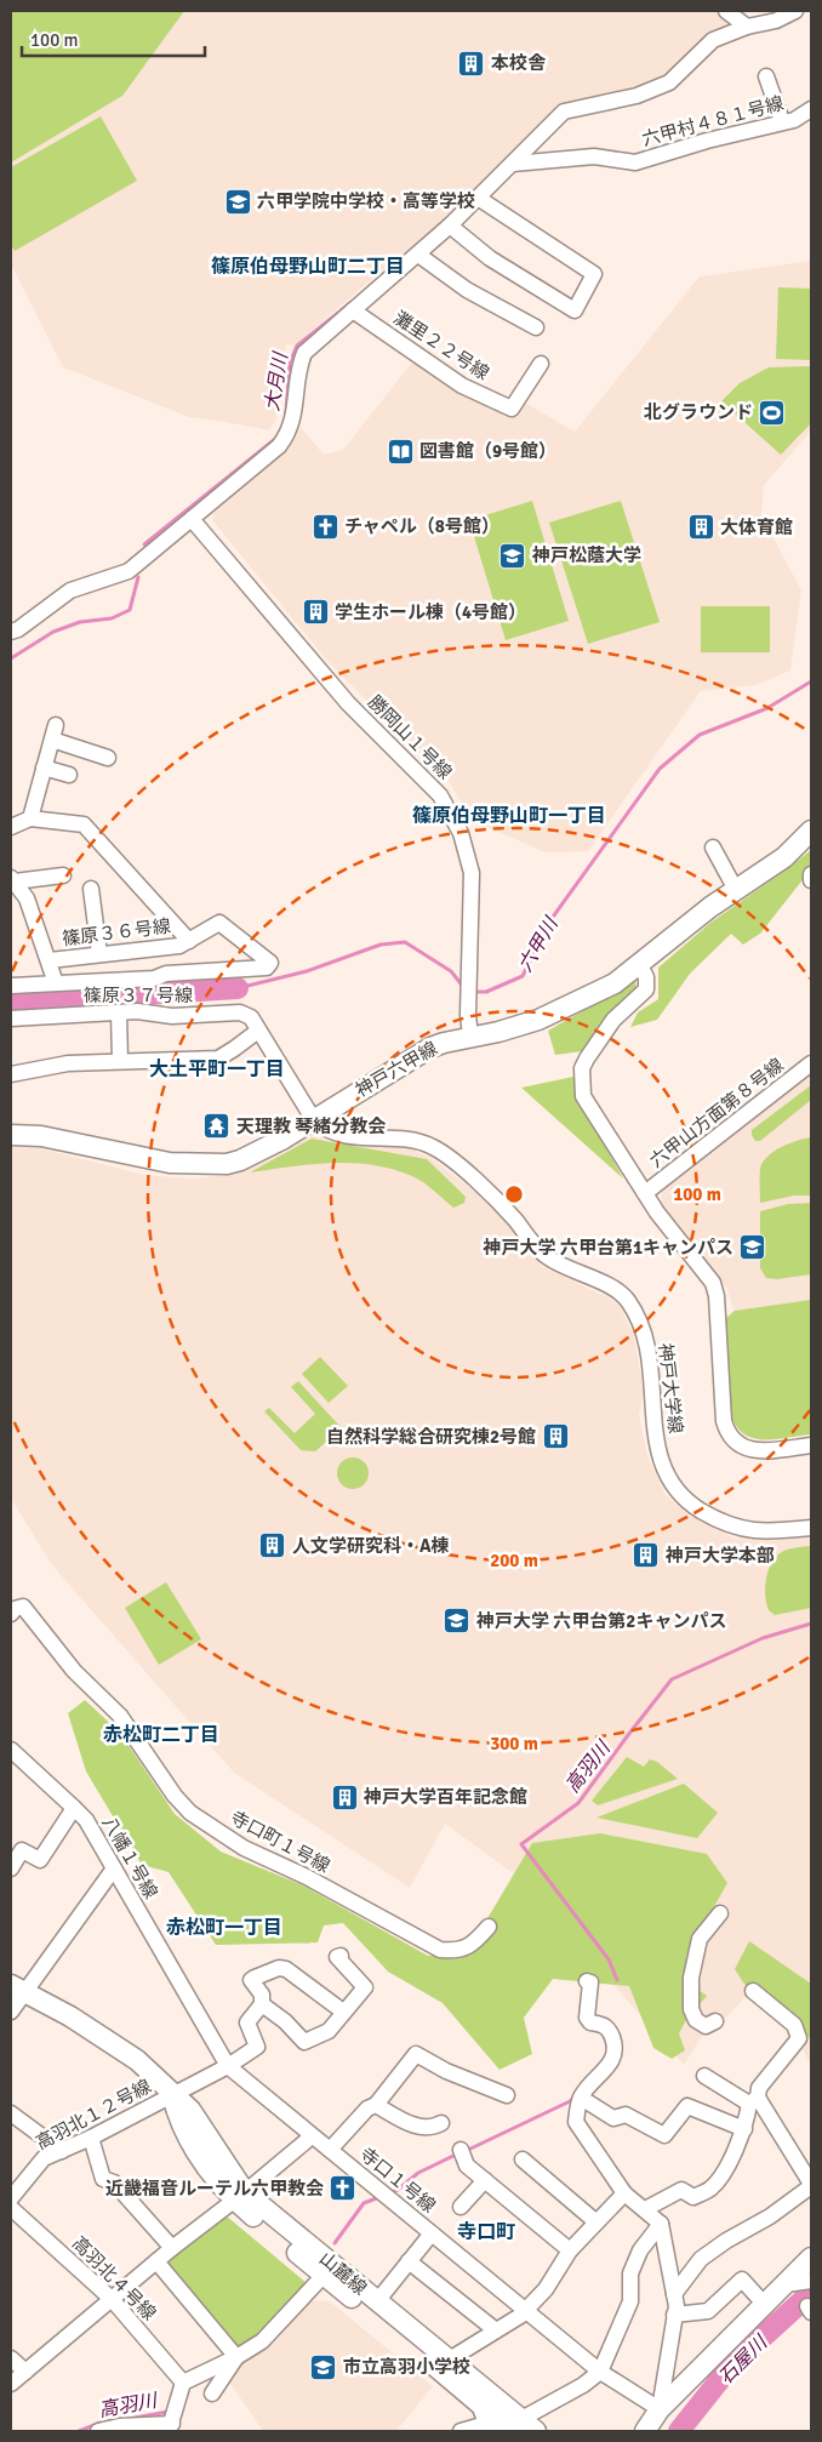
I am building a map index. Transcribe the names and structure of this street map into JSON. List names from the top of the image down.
{
  "streets": {
    "main road": ["神戸六甲線", "山麓線"],
    "street": [
      "六甲村４８１号線",
      "灘里２２号線",
      "勝岡山１号線",
      "篠原３６号線",
      "篠原３７号線",
      "六甲山方面第８号線",
      "神戸大学線",
      "寺口町１号線",
      "八幡１号線",
      "高羽北１２号線",
      "寺口１号線",
      "高羽北４号線"
    ]
  },
  "crossings": [
    ["勝岡山１号線", "神戸六甲線"],
    ["篠原３７号線", "神戸六甲線"],
    ["篠原３７号線", "神戸大学線"],
    ["神戸六甲線", "神戸大学線"],
    ["八幡１号線", "高羽北１２号線"],
    ["八幡１号線", "寺口１号線"],
    ["高羽北１２号線", "寺口１号線"],
    ["高羽北１２号線", "山麓線"]
  ],
  "districts": [
    "篠原伯母野山町二丁目",
    "篠原伯母野山町一丁目",
    "大土平町一丁目",
    "赤松町二丁目",
    "赤松町一丁目",
    "寺口町"
  ],
  "water": [
    "大月川",
    "六甲川",
    "高羽川",
    "石屋川"
  ],
  "places": {
    "building": [
      "本校舎",
      "大体育館",
      "学生ホール棟（4号館）",
      "自然科学総合研究棟2号館",
      "人文学研究科・A棟",
      "神戸大学本部",
      "神戸大学百年記念館"
    ],
    "school or university": [
      "六甲学院中学校・高等学校",
      "神戸松蔭大学",
      "神戸大学 六甲台第1キャンパス",
      "神戸大学 六甲台第2キャンパス",
      "市立高羽小学校"
    ],
    "sports": ["北グラウンド"],
    "library": ["図書館（9号館）"],
    "church": ["チャペル（8号館）", "近畿福音ルーテル六甲教会"],
    "temple": ["天理教 琴緒分教会"]
  },
  "scale_bar": "100 m",
  "rings": ["100 m", "200 m", "300 m"]
}
